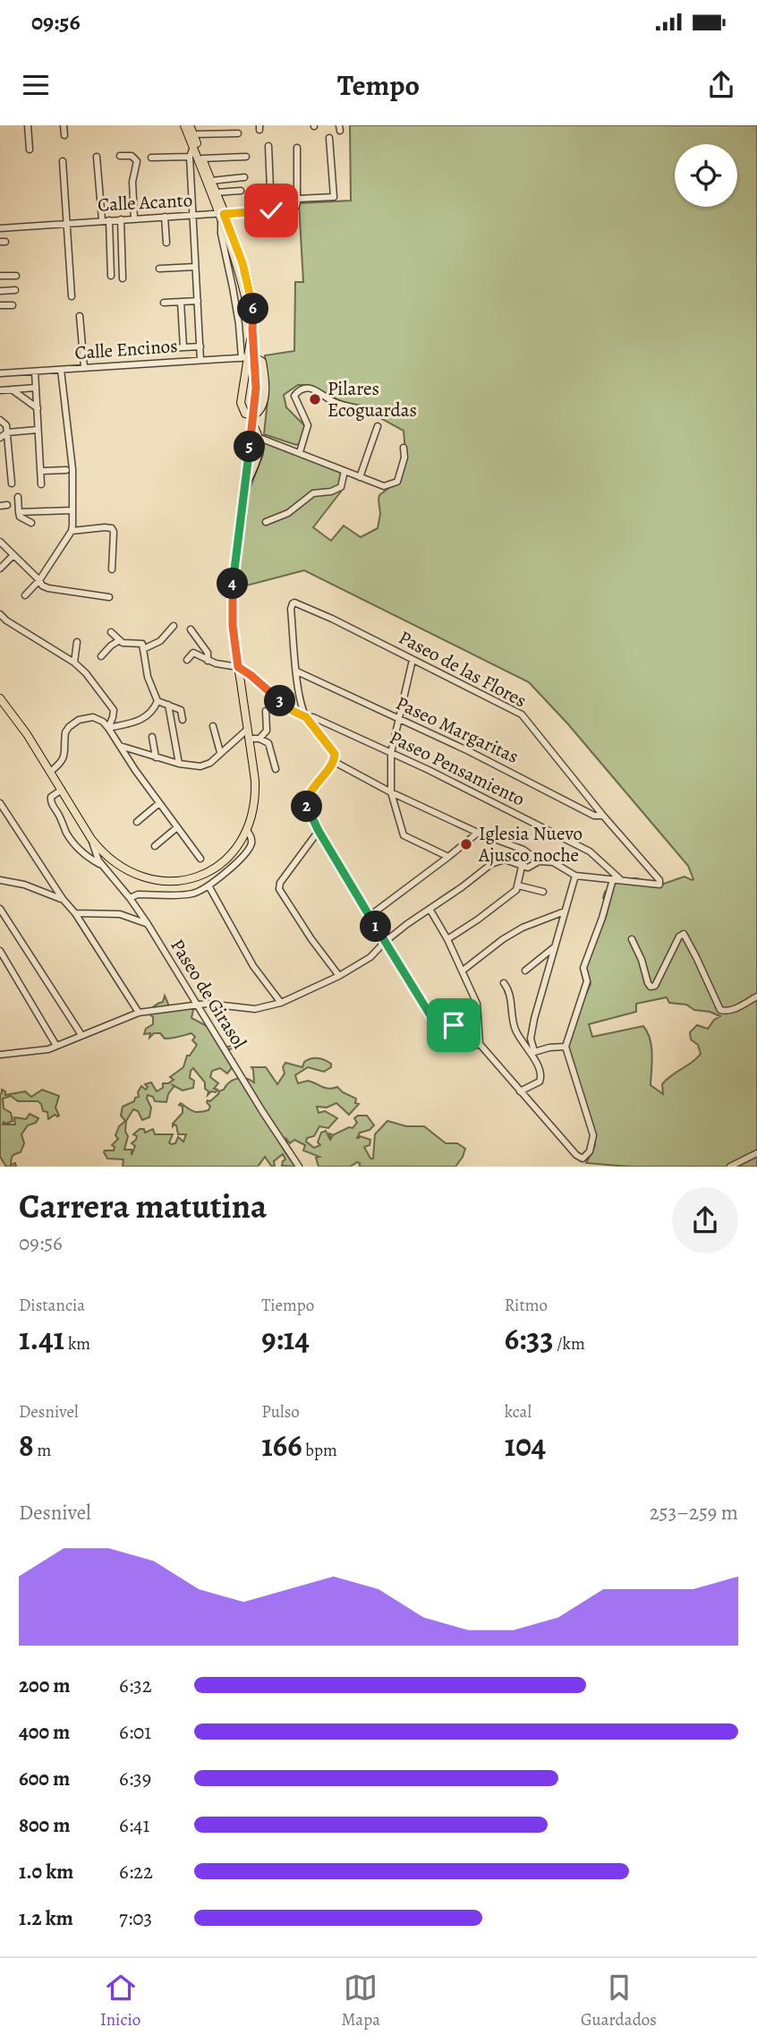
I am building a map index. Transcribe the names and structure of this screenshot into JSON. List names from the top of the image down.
{
  "streets": {
    "street": [
      "Calle Acanto",
      "Calle Encinos",
      "Paseo de las Flores",
      "Paseo Margaritas",
      "Paseo Pensamiento",
      "Paseo de Girasol"
    ]
  },
  "crossings": [
    ["Paseo de las Flores", "Paseo Margaritas"],
    ["Paseo de las Flores", "Paseo Pensamiento"]
  ],
  "places": ["Pilares Ecoguardas", "Iglesia Nuevo Ajusco noche"],
  "page": {
    "status": "09:56",
    "header": "Tempo",
    "pins": [
      "6",
      "5",
      "4",
      "3",
      "2",
      "1"
    ],
    "heading": ["Carrera matutina", "09:56"],
    "stats": [
      ["Distancia", "1.41 km"],
      ["Tiempo", "9:14"],
      ["Ritmo", "6:33 /km"],
      ["Desnivel", "8 m"],
      ["Pulso", "166 bpm"],
      ["kcal", "104"]
    ],
    "chart": ["Desnivel", "253–259 m"],
    "list": [
      {
        "name": "200 m",
        "note": "6:32"
      },
      {
        "name": "400 m",
        "note": "6:01"
      },
      {
        "name": "600 m",
        "note": "6:39"
      },
      {
        "name": "800 m",
        "note": "6:41"
      },
      {
        "name": "1.0 km",
        "note": "6:22"
      },
      {
        "name": "1.2 km",
        "note": "7:03"
      }
    ],
    "tabs": ["Inicio", "Mapa", "Guardados"]
  }
}
